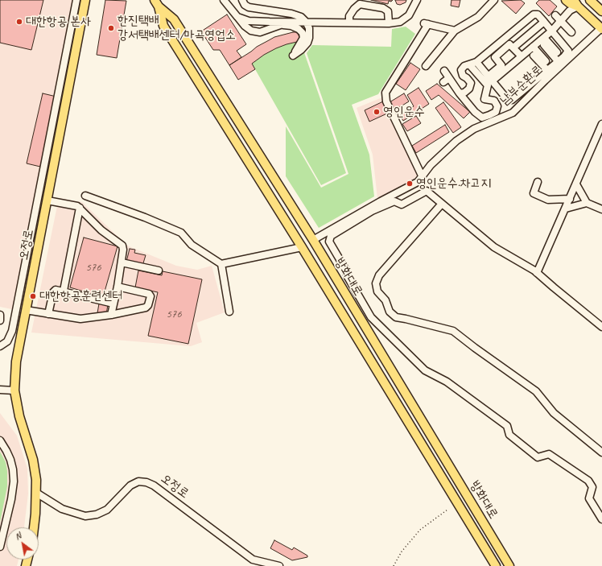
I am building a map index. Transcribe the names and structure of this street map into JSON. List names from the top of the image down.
{
  "streets": {
    "main road": ["남부순환로", "오정로", "방화대로"]
  },
  "crossings": [
    ["남부순환로", "방화대로"]
  ],
  "places": [
    "대한항공 본사",
    "한진택배 강서택배센터/마곡영업소",
    "영인운수",
    "영인운수.차고지",
    "대한항공훈련센터"
  ],
  "house_numbers": ["576", "576"],
  "north": "top left"
}
